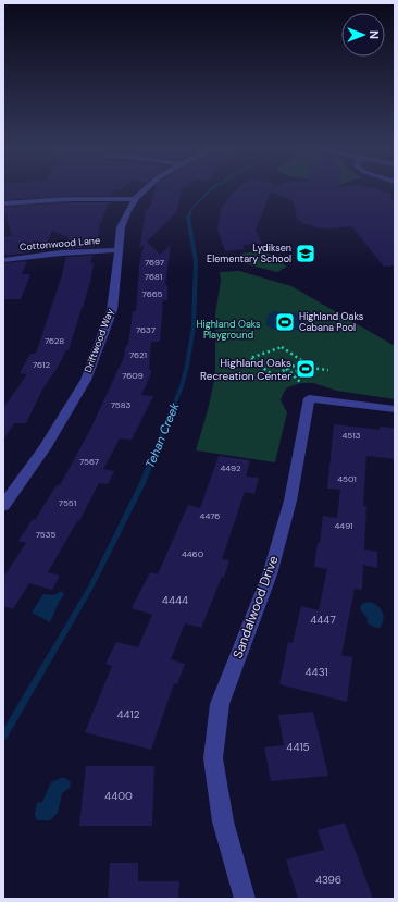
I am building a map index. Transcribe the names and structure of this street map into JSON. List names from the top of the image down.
{
  "streets": {
    "street": ["Cottonwood Lane", "Driftwood Way", "Sandalwood Drive"]
  },
  "crossings": [
    ["Cottonwood Lane", "Driftwood Way"]
  ],
  "water": ["Tehan Creek"],
  "parks": ["Highland Oaks Playground"],
  "places": {
    "school or university": ["Lydiksen Elementary School"],
    "sports": ["Highland Oaks Cabana Pool", "Highland Oaks Recreation Center"]
  },
  "house_numbers": [
    "7697",
    "7681",
    "7665",
    "7637",
    "7628",
    "7621",
    "7612",
    "7609",
    "7583",
    "4513",
    "7567",
    "4492",
    "4501",
    "7551",
    "4476",
    "4491",
    "7535",
    "4460",
    "4444",
    "4447",
    "4431",
    "4412",
    "4415",
    "4400",
    "4396"
  ],
  "north": "right"
}
